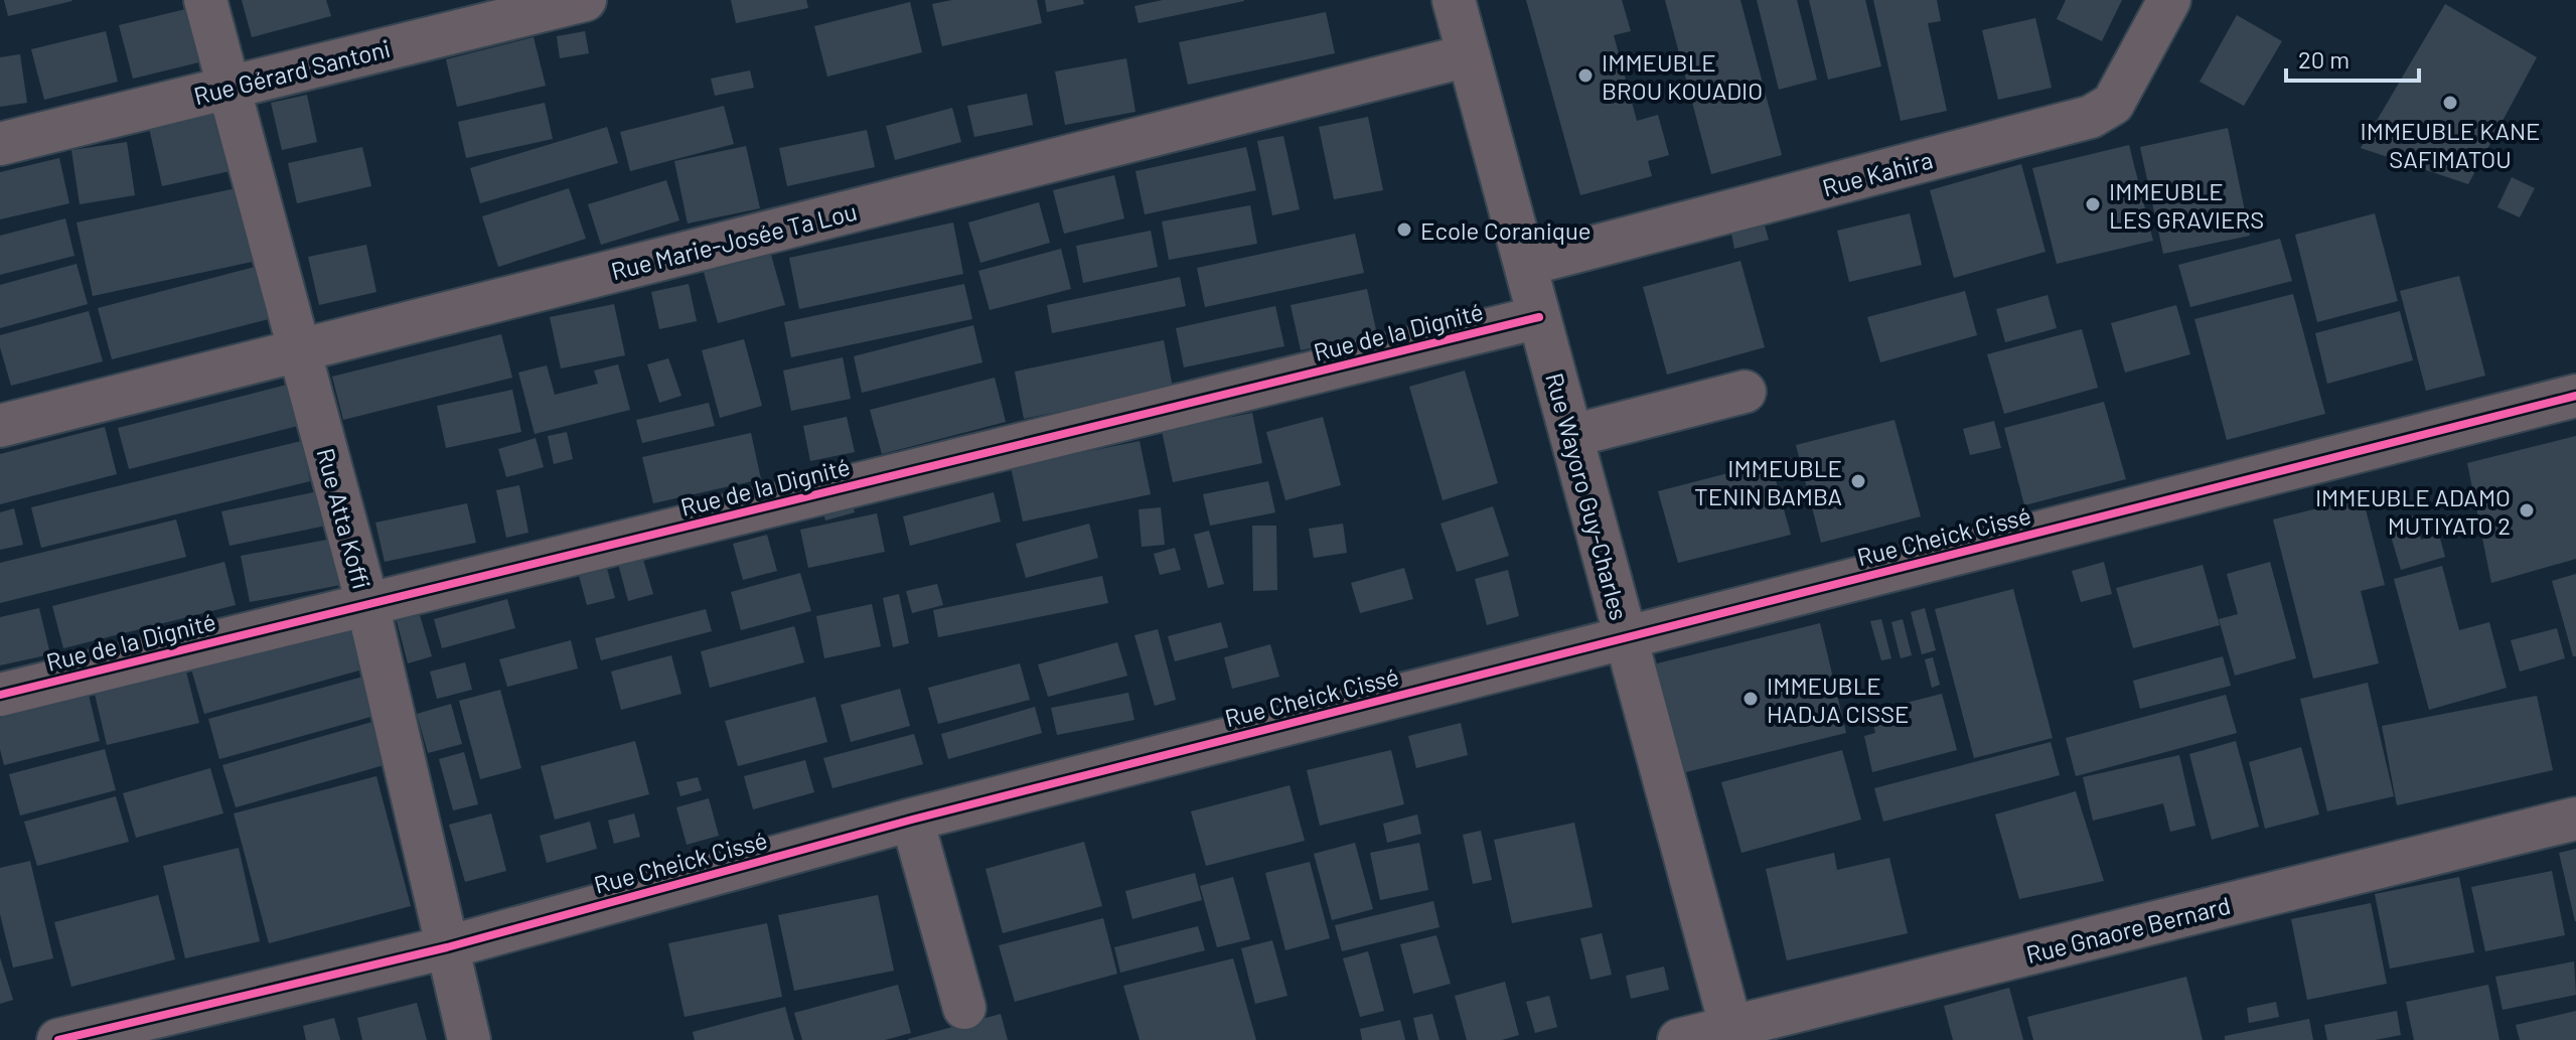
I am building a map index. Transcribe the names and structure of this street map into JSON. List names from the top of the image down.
{
  "streets": {
    "street": [
      "Rue Gérard Santoni",
      "Rue Kahira",
      "Rue Marie-Josée Ta Lou",
      "Rue de la Dignité",
      "Rue Wayoro Guy-Charles",
      "Rue Atta Koffi",
      "Rue Cheick Cissé",
      "Rue Gnaore Bernard"
    ]
  },
  "crossings": [
    ["Rue Gérard Santoni", "Rue Atta Koffi"],
    ["Rue Kahira", "Rue Wayoro Guy-Charles"],
    ["Rue Marie-Josée Ta Lou", "Rue Wayoro Guy-Charles"],
    ["Rue Marie-Josée Ta Lou", "Rue Atta Koffi"],
    ["Rue de la Dignité", "Rue Wayoro Guy-Charles"],
    ["Rue de la Dignité", "Rue Atta Koffi"],
    ["Rue Wayoro Guy-Charles", "Rue Cheick Cissé"],
    ["Rue Wayoro Guy-Charles", "Rue Gnaore Bernard"],
    ["Rue Atta Koffi", "Rue Cheick Cissé"]
  ],
  "places": [
    "IMMEUBLE BROU KOUADIO",
    "IMMEUBLE KANE SAFIMATOU",
    "IMMEUBLE LES GRAVIERS",
    "Ecole Coranique",
    "IMMEUBLE TENIN BAMBA",
    "IMMEUBLE ADAMO MUTIYATO 2",
    "IMMEUBLE HADJA CISSE"
  ],
  "scale_bar": "20 m"
}
